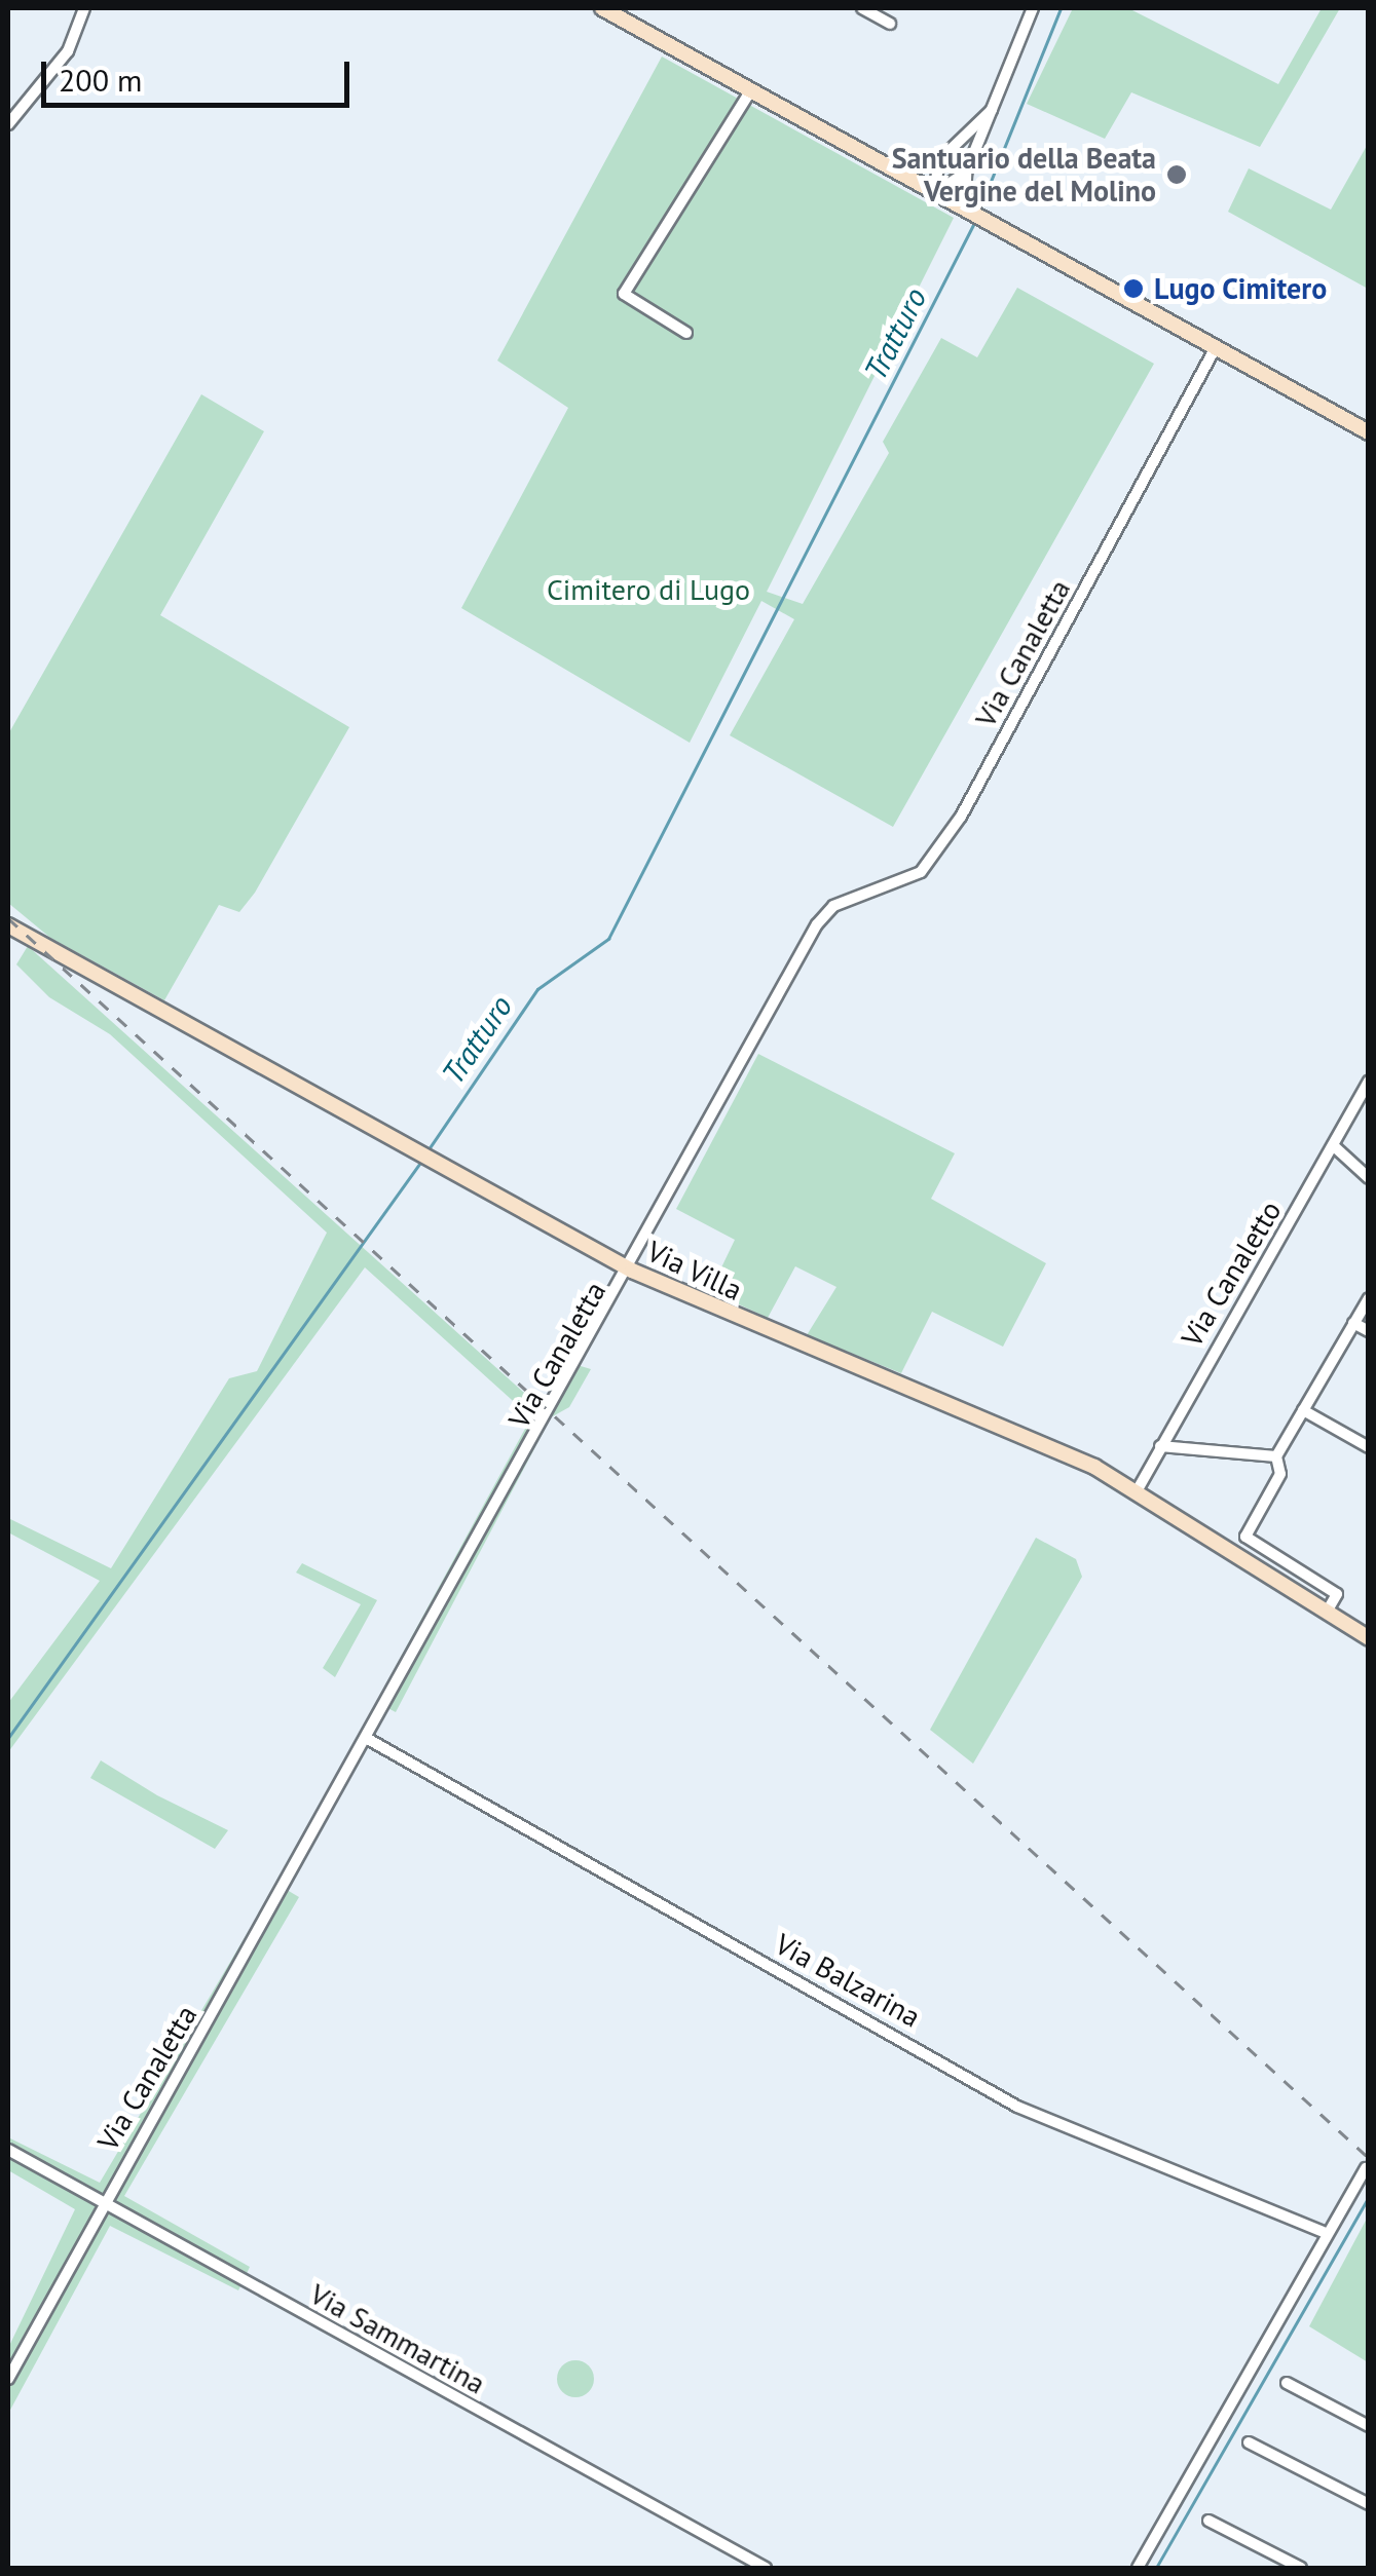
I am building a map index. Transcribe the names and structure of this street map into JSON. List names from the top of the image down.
{
  "streets": {
    "street": [
      "Via Canaletta",
      "Via Villa",
      "Via Canaletto",
      "Via Balzarina",
      "Via Sammartina"
    ]
  },
  "crossings": [
    ["Via Canaletta", "Via Villa"],
    ["Via Canaletta", "Via Balzarina"],
    ["Via Canaletta", "Via Sammartina"],
    ["Via Villa", "Via Canaletto"]
  ],
  "water": ["Tratturo"],
  "parks": ["Cimitero di Lugo"],
  "places": ["Santuario della Beata Vergine del Molino", "Lugo Cimitero"],
  "scale_bar": "200 m"
}
